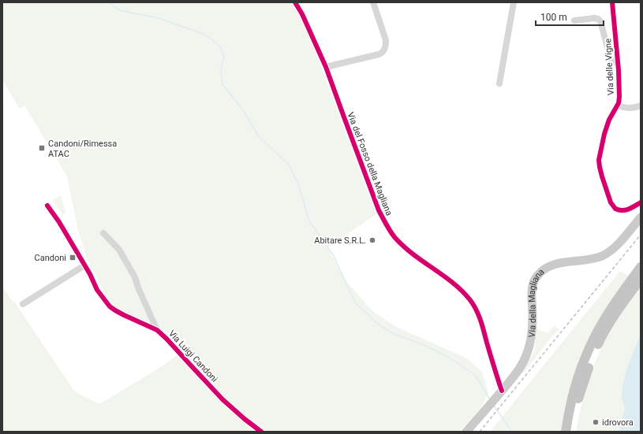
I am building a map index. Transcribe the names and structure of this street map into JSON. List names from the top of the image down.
{
  "streets": {
    "main road": ["Via della Magliana"],
    "street": ["Via delle Vigne", "Via del Fosso della Magliana", "Via Luigi Candoni"]
  },
  "crossings": [
    ["Via del Fosso della Magliana", "Via della Magliana"]
  ],
  "places": {
    "transit": ["Candoni/Rimessa ATAC", "Candoni"],
    "other": ["Abitare S.R.L.", "idrovora"]
  },
  "scale_bar": "100 m"
}
